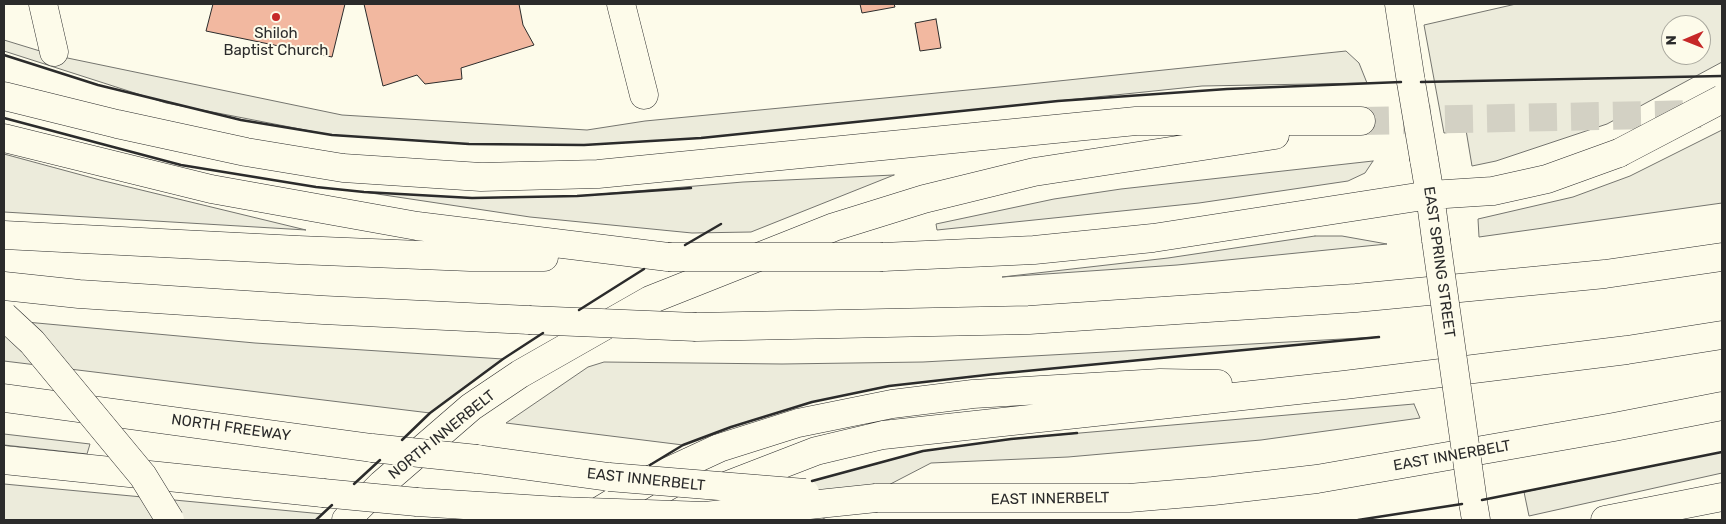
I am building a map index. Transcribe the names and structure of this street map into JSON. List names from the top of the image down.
{
  "streets": {
    "main road": [
      "EAST SPRING STREET",
      "NORTH FREEWAY",
      "NORTH INNERBELT",
      "EAST INNERBELT"
    ]
  },
  "crossings": [
    ["NORTH FREEWAY", "EAST INNERBELT"]
  ],
  "places": ["Shiloh Baptist Church"],
  "north": "left"
}
